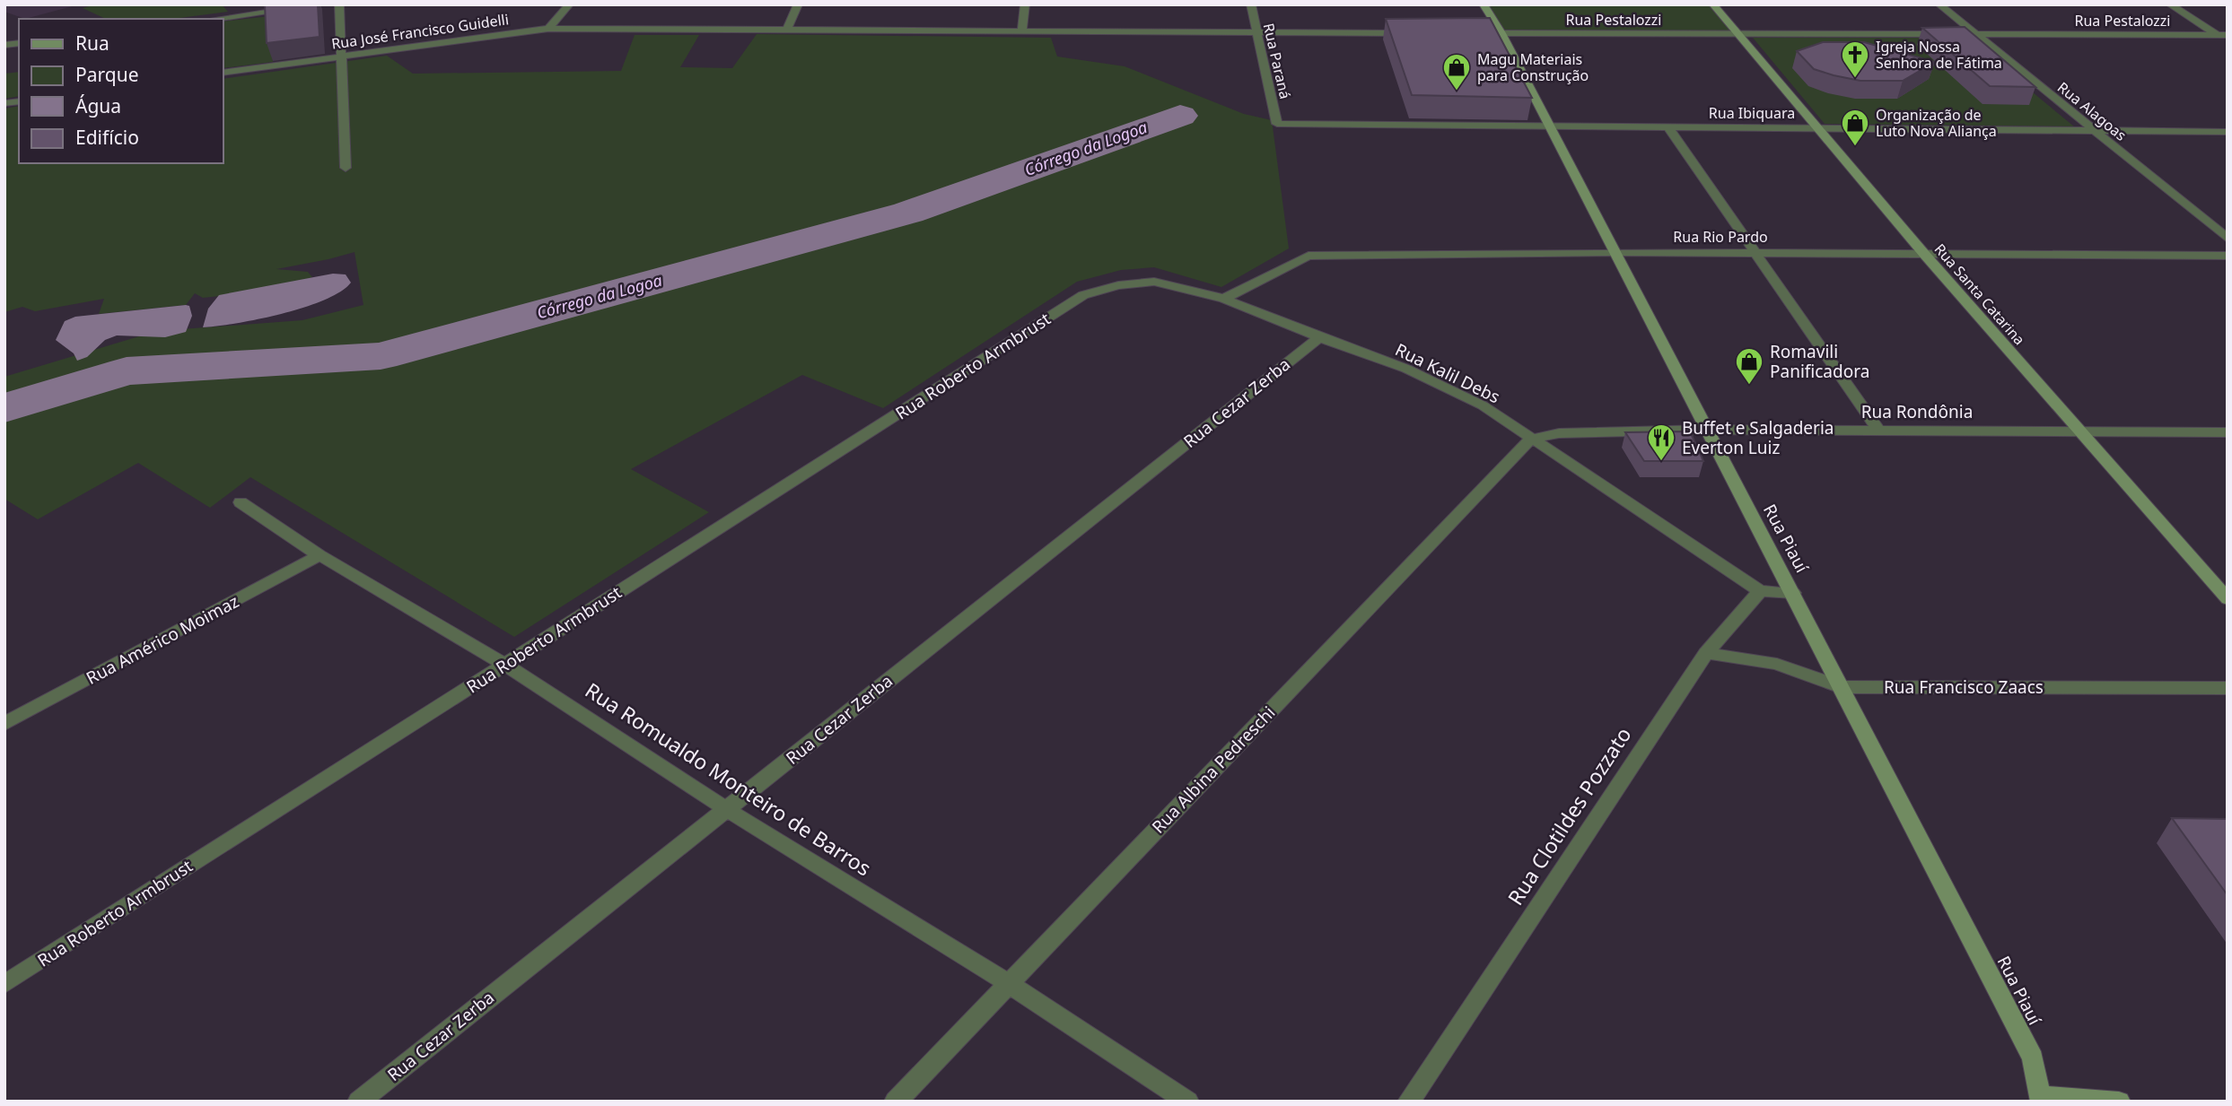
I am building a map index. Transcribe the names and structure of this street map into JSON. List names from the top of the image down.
{
  "streets": {
    "main road": ["Rua Santa Catarina", "Rua Piauí"],
    "street": [
      "Rua Pestalozzi",
      "Rua José Francisco Guidelli",
      "Rua Paraná",
      "Rua Alagoas",
      "Rua Ibiquara",
      "Rua Rio Pardo",
      "Rua Roberto Armbrust",
      "Rua Kalil Debs",
      "Rua Cezar Zerba",
      "Rua Rondônia",
      "Rua Américo Moimaz",
      "Rua Francisco Zaacs",
      "Rua Albina Pedreschi",
      "Rua Romualdo Monteiro de Barros",
      "Rua Clotildes Pozzato"
    ]
  },
  "crossings": [
    ["Rua Pestalozzi", "Rua Alagoas"],
    ["Rua Pestalozzi", "Rua Santa Catarina"],
    ["Rua Pestalozzi", "Rua Piauí"],
    ["Rua Paraná", "Rua Ibiquara"],
    ["Rua Alagoas", "Rua Ibiquara"],
    ["Rua Ibiquara", "Rua Santa Catarina"],
    ["Rua Ibiquara", "Rua Piauí"],
    ["Rua Rio Pardo", "Rua Santa Catarina"],
    ["Rua Rio Pardo", "Rua Kalil Debs"],
    ["Rua Rio Pardo", "Rua Piauí"],
    ["Rua Santa Catarina", "Rua Rondônia"],
    ["Rua Roberto Armbrust", "Rua Kalil Debs"],
    ["Rua Roberto Armbrust", "Rua Romualdo Monteiro de Barros"],
    ["Rua Kalil Debs", "Rua Cezar Zerba"],
    ["Rua Kalil Debs", "Rua Rondônia"],
    ["Rua Kalil Debs", "Rua Albina Pedreschi"],
    ["Rua Kalil Debs", "Rua Clotildes Pozzato"],
    ["Rua Cezar Zerba", "Rua Romualdo Monteiro de Barros"],
    ["Rua Rondônia", "Rua Piauí"],
    ["Rua Rondônia", "Rua Albina Pedreschi"],
    ["Rua Piauí", "Rua Francisco Zaacs"],
    ["Rua Américo Moimaz", "Rua Romualdo Monteiro de Barros"],
    ["Rua Francisco Zaacs", "Rua Clotildes Pozzato"],
    ["Rua Albina Pedreschi", "Rua Romualdo Monteiro de Barros"]
  ],
  "water": ["Córrego da Logoa"],
  "places": {
    "church": ["Igreja Nossa Senhora de Fátima"],
    "shop": ["Magu Materiais para Construção", "Organização de Luto Nova Aliança", "Romavili Panificadora"],
    "restaurant": ["Buffet e Salgaderia Everton Luiz"]
  },
  "legend": [
    "Rua",
    "Parque",
    "Água",
    "Edifício"
  ]
}
